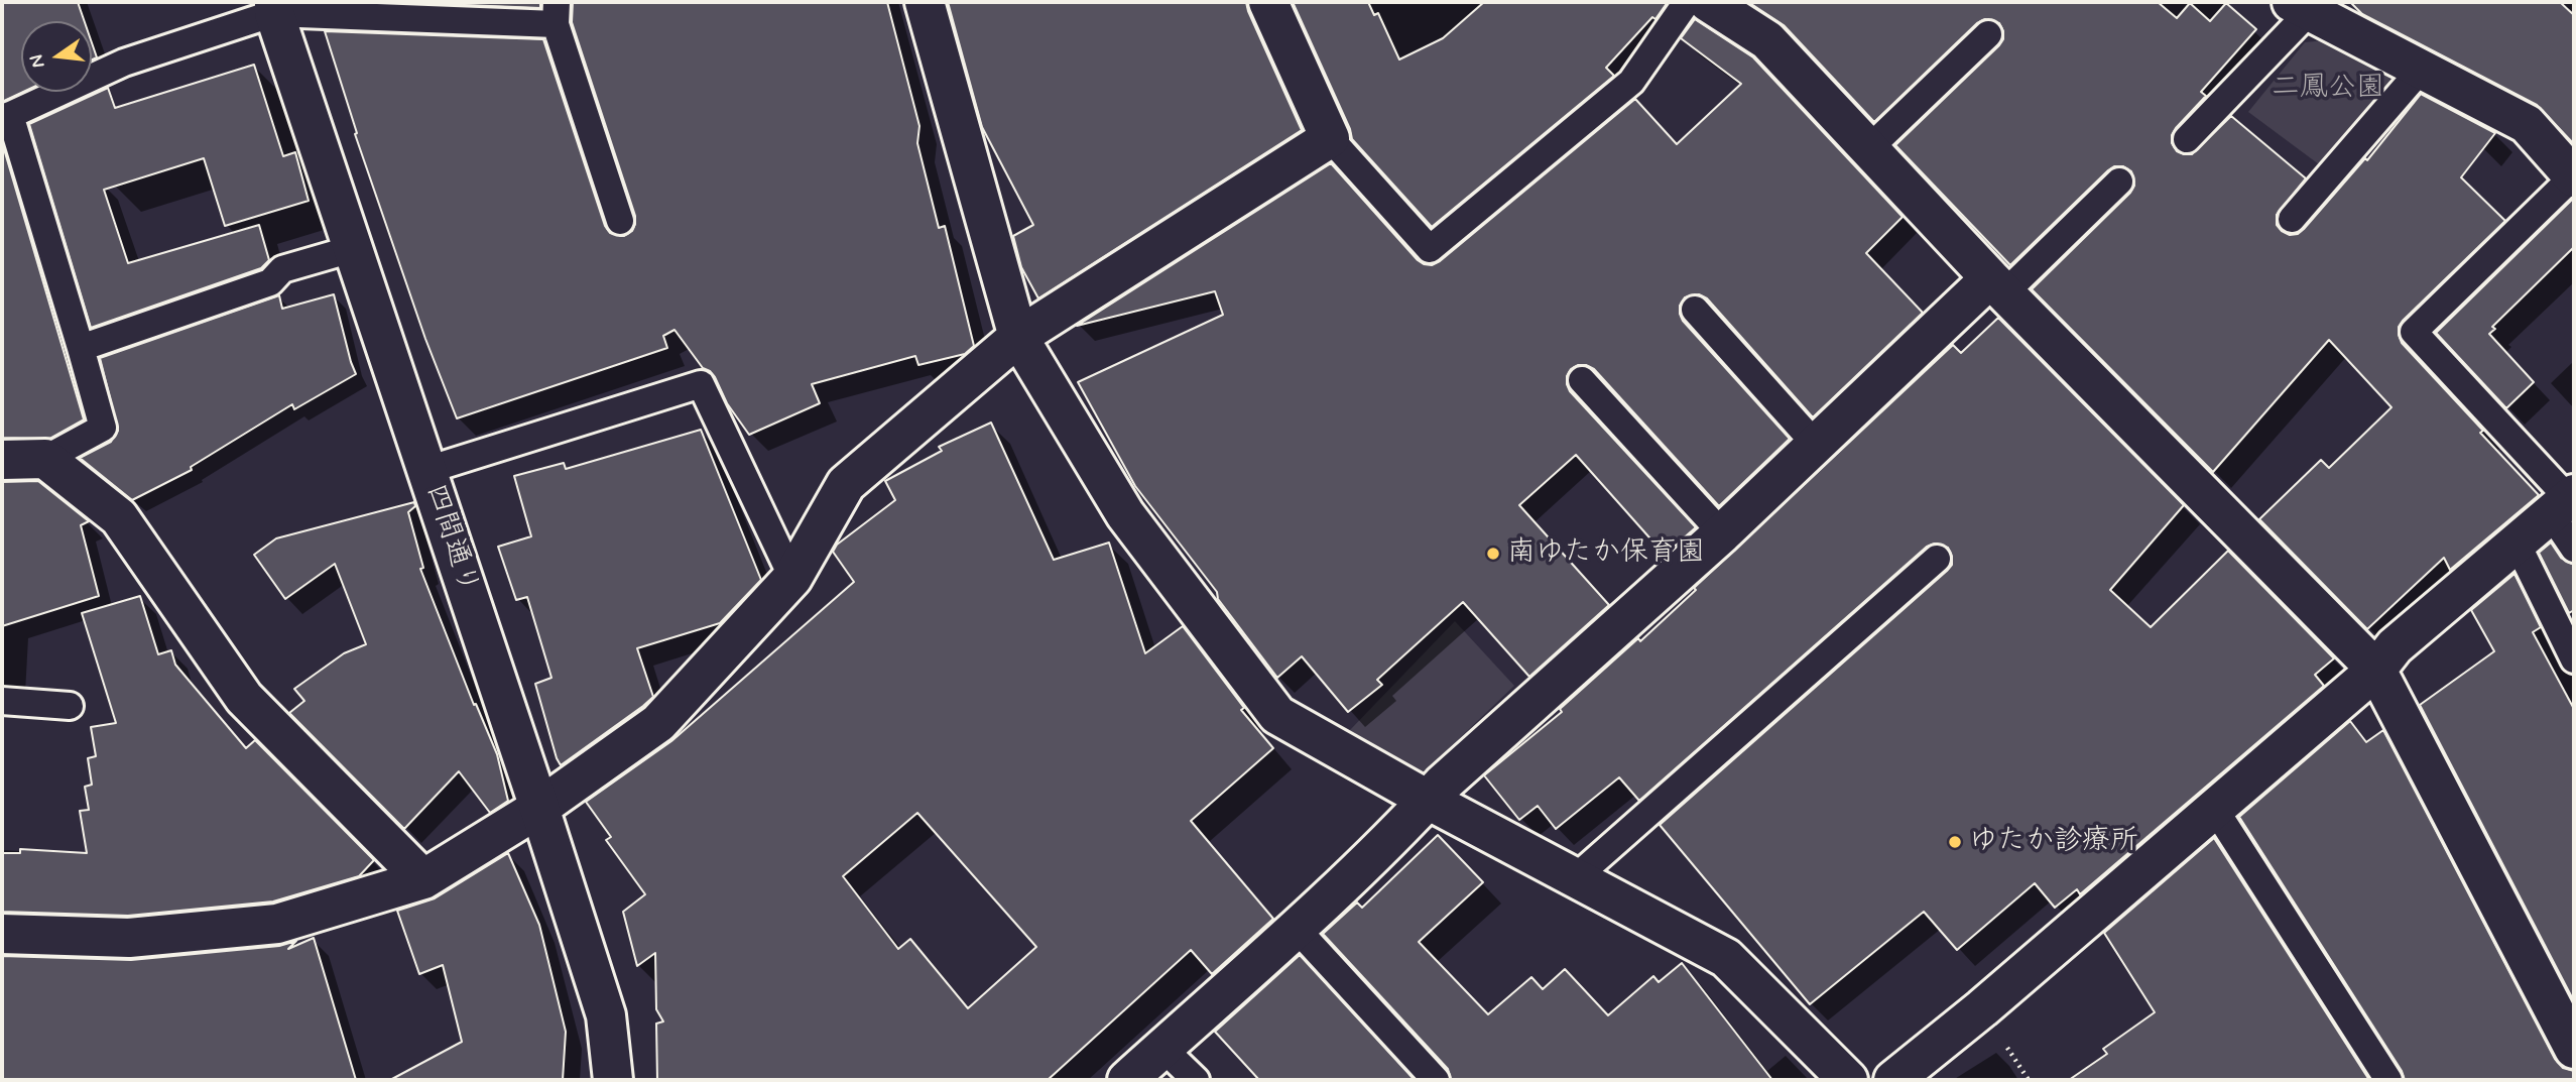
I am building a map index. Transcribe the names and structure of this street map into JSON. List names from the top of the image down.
{
  "streets": {
    "street": ["四間通り"]
  },
  "parks": ["二鳳公園"],
  "places": ["南ゆたか保育園", "ゆたか診療所"],
  "north": "left"
}
